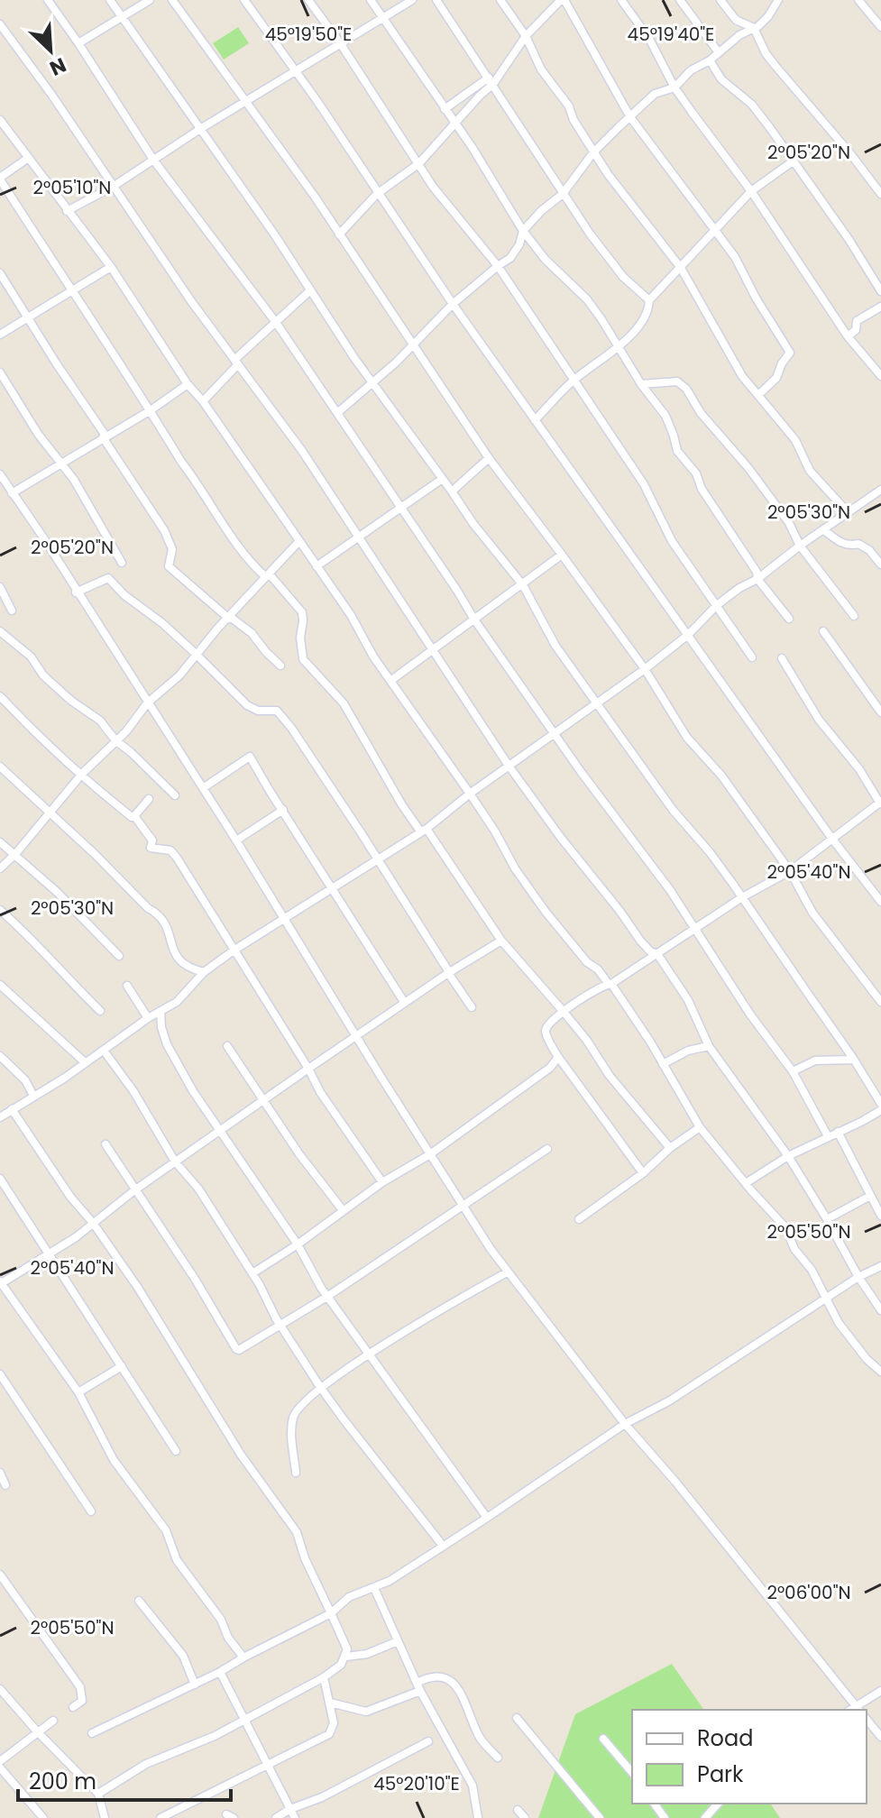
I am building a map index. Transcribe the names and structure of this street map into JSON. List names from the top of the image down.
{
  "legend": ["Road", "Park"],
  "scale_bar": "200 m",
  "north": "bottom right",
  "coordinates": [
    "45°19'50\"E",
    "45°19'40\"E",
    "2°05'20\"N",
    "2°05'10\"N",
    "2°05'30\"N",
    "2°05'40\"N",
    "2°05'50\"N",
    "2°06'00\"N",
    "45°20'10\"E"
  ]
}
